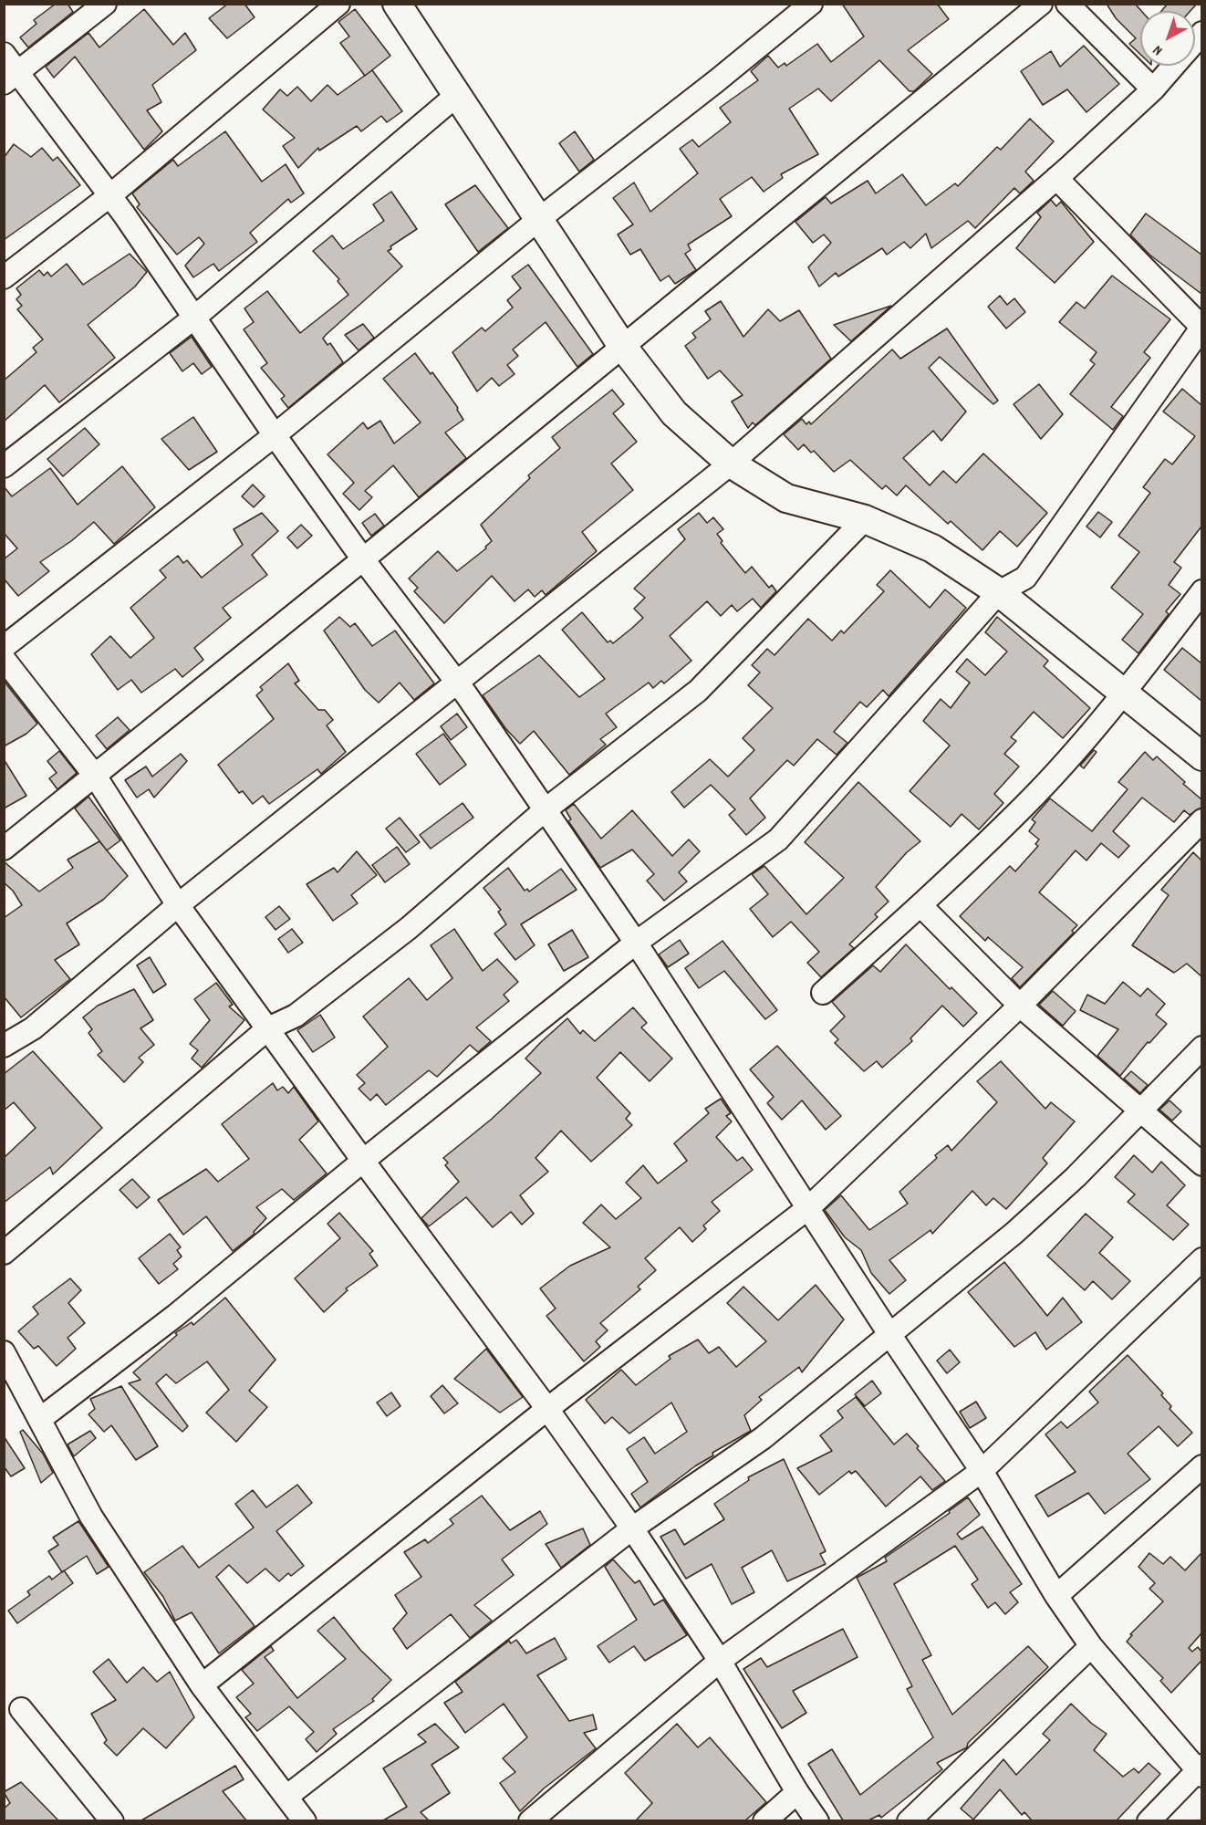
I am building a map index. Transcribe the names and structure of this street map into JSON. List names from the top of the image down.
{
  "north": "bottom left"
}
